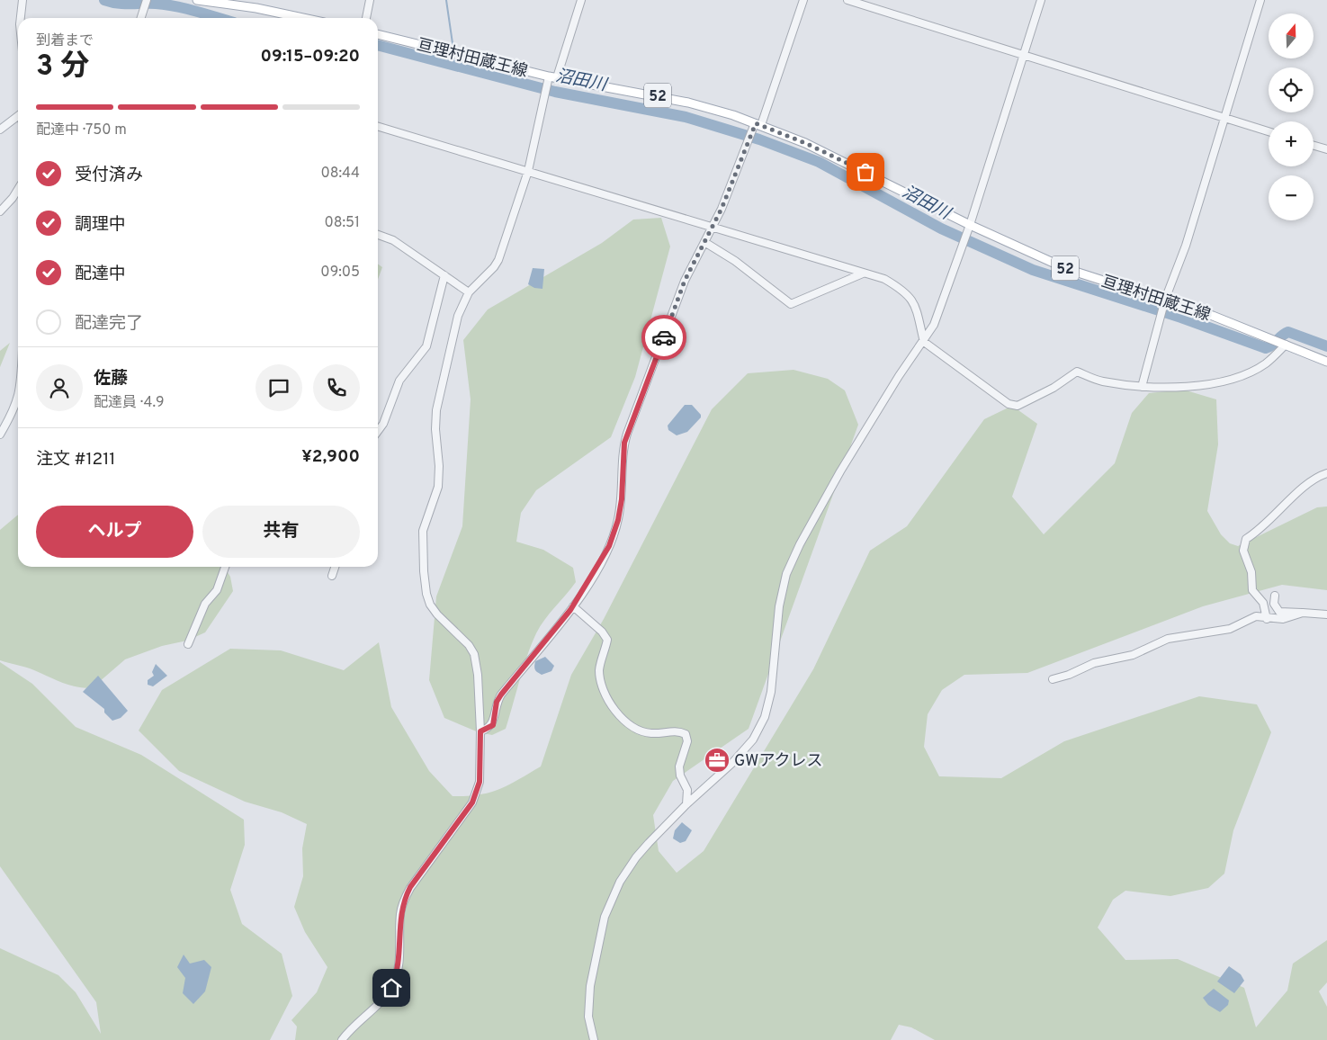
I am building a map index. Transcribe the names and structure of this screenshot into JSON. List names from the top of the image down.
{
  "streets": {
    "main road": ["亘理村田蔵王線", "52"]
  },
  "water": ["沼田川"],
  "places": {
    "office": ["GWアクレス"]
  },
  "north": "top",
  "page": {
    "map_buttons": ["+", "−"],
    "heading": ["3 分", "到着まで", "09:15–09:20"],
    "panel": [
      "佐藤",
      "配達員 · 4.9",
      "注文 #1211",
      "¥2,900"
    ],
    "bar": "配達中 · 750 m",
    "list": [
      ["受付済み", "08:44"],
      ["調理中", "08:51"],
      ["配達中", "09:05"],
      "配達完了"
    ],
    "buttons": ["ヘルプ", "共有"]
  }
}
